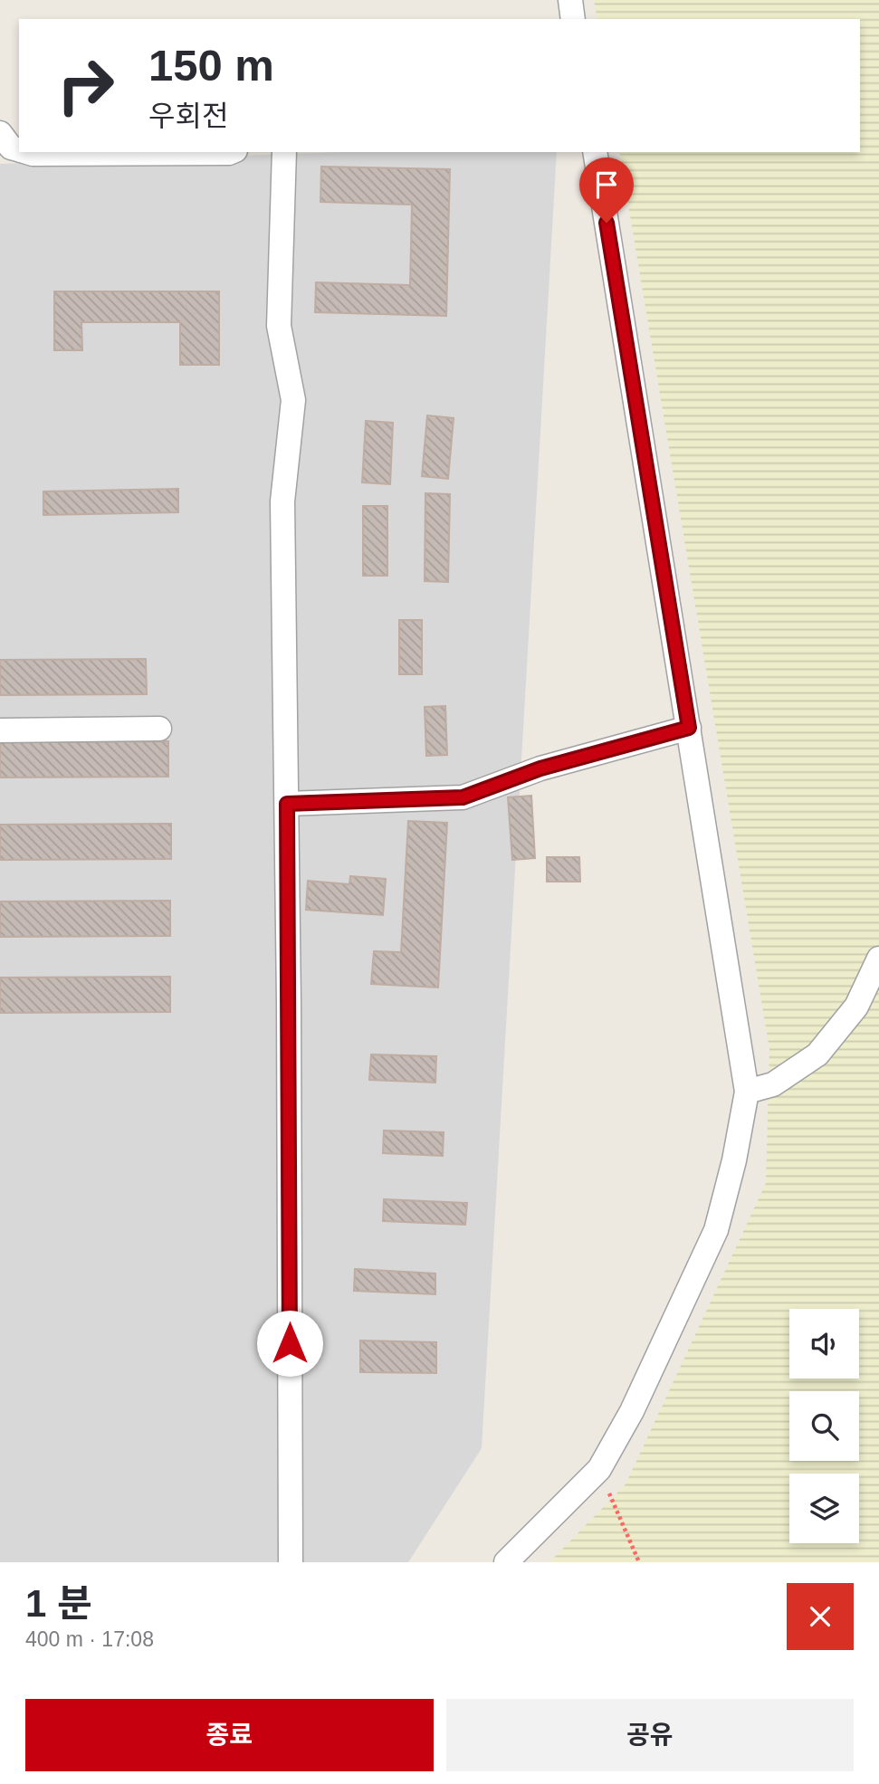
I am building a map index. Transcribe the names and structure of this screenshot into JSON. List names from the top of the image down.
{
  "page": {
    "turn": ["150 m", "우회전"],
    "heading": ["1 분", "400 m · 17:08"],
    "buttons": ["종료", "공유"]
  }
}
